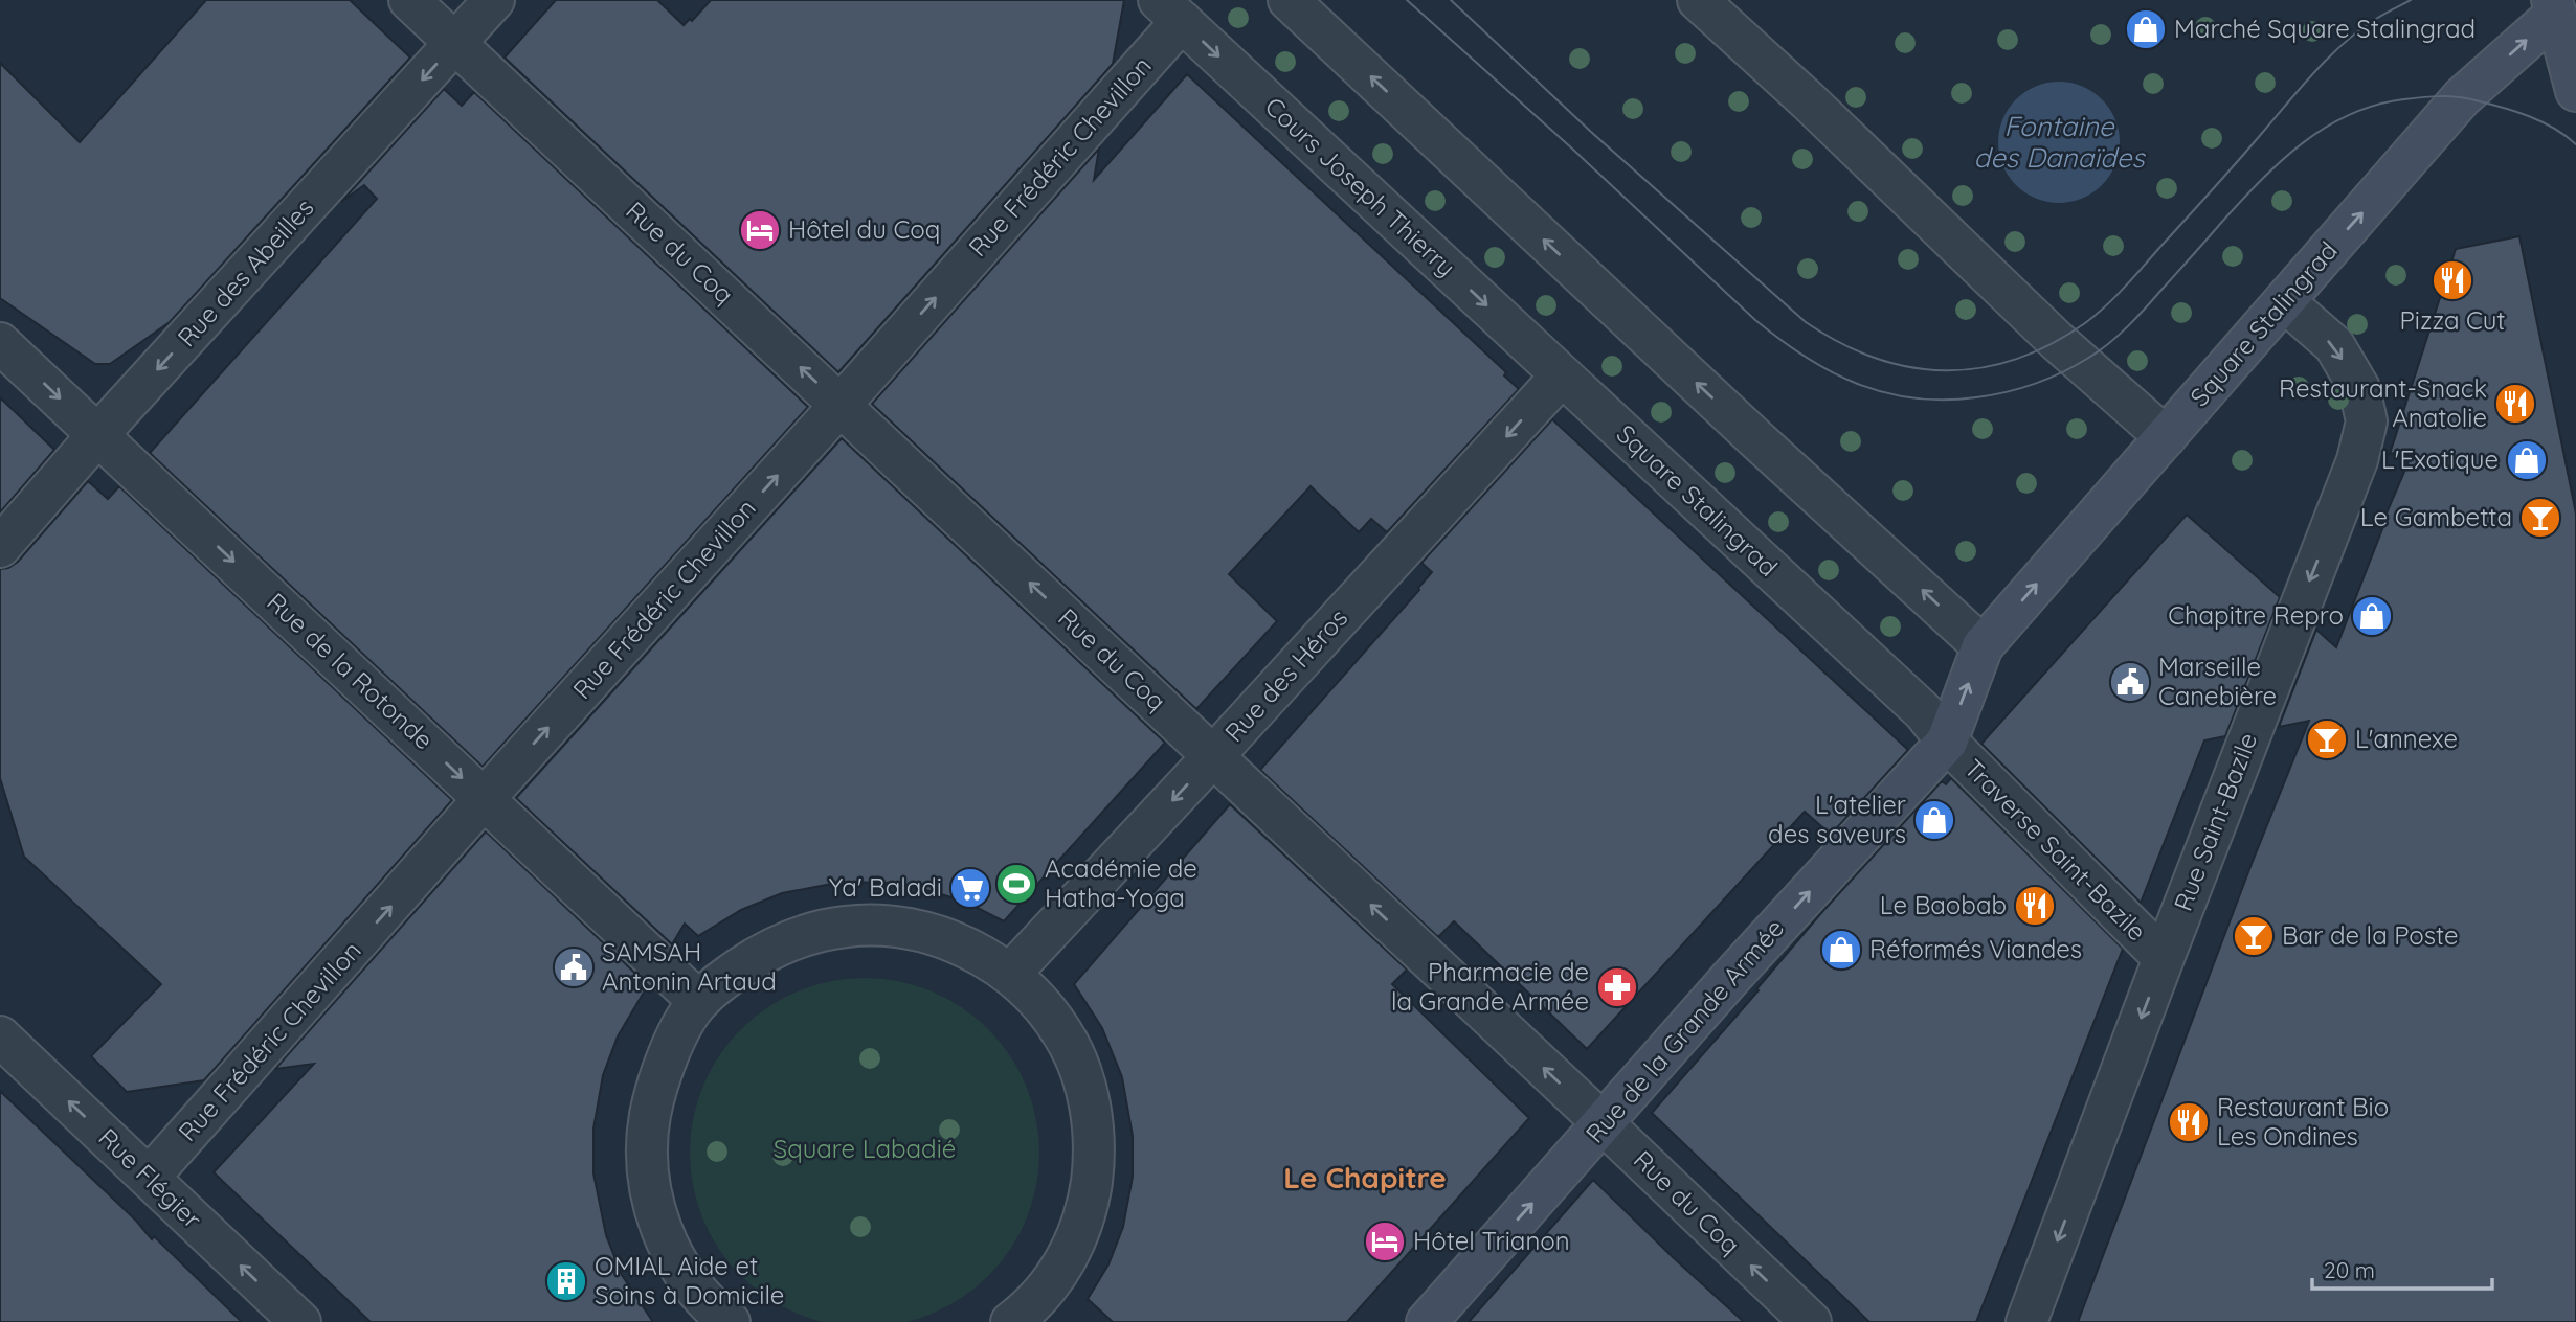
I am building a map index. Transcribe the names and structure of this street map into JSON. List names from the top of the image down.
{
  "streets": {
    "main road": ["Square Stalingrad", "Rue de la Grande Armée"],
    "street": [
      "Rue Frédéric Chevillon",
      "Cours Joseph Thierry",
      "Rue du Coq",
      "Rue des Abeilles",
      "Rue de la Rotonde",
      "Rue des Héros",
      "Rue Saint-Bazile",
      "Traverse Saint-Bazile",
      "Rue Flégier"
    ]
  },
  "crossings": [
    ["Rue Frédéric Chevillon", "Cours Joseph Thierry"],
    ["Rue Frédéric Chevillon", "Rue du Coq"],
    ["Rue Frédéric Chevillon", "Rue de la Rotonde"],
    ["Rue Frédéric Chevillon", "Rue Flégier"],
    ["Cours Joseph Thierry", "Square Stalingrad"],
    ["Cours Joseph Thierry", "Rue des Héros"],
    ["Rue du Coq", "Rue des Abeilles"],
    ["Rue du Coq", "Rue des Héros"],
    ["Rue du Coq", "Rue de la Grande Armée"],
    ["Rue des Abeilles", "Rue de la Rotonde"],
    ["Square Stalingrad", "Rue des Héros"],
    ["Square Stalingrad", "Rue Saint-Bazile"],
    ["Square Stalingrad", "Traverse Saint-Bazile"],
    ["Square Stalingrad", "Rue de la Grande Armée"],
    ["Rue Saint-Bazile", "Traverse Saint-Bazile"],
    ["Traverse Saint-Bazile", "Rue de la Grande Armée"]
  ],
  "one_way": [
    "Rue Frédéric Chevillon",
    "Rue du Coq",
    "Rue des Abeilles",
    "Square Stalingrad",
    "Rue de la Rotonde",
    "Rue des Héros",
    "Rue Saint-Bazile",
    "Rue de la Grande Armée",
    "Rue Flégier"
  ],
  "districts": ["Le Chapitre"],
  "water": ["Fontaine des Danaïdes"],
  "parks": ["Square Labadié"],
  "places": {
    "shop": [
      "Marché Square Stalingrad",
      "L'Exotique",
      "Chapitre Repro",
      "L'atelier des saveurs",
      "Réformés Viandes"
    ],
    "hotel": ["Hôtel du Coq", "Hôtel Trianon"],
    "restaurant": [
      "Pizza Cut",
      "Restaurant-Snack Anatolie",
      "Le Baobab",
      "Restaurant Bio Les Ondines"
    ],
    "bar": ["Le Gambetta", "L'annexe", "Bar de la Poste"],
    "public building": ["Marseille Canebière", "SAMSAH Antonin Artaud"],
    "sports": ["Académie de Hatha-Yoga"],
    "supermarket": ["Ya' Baladi"],
    "pharmacy": ["Pharmacie de la Grande Armée"],
    "building": ["OMIAL Aide et Soins à Domicile"]
  },
  "scale_bar": "20 m"
}
